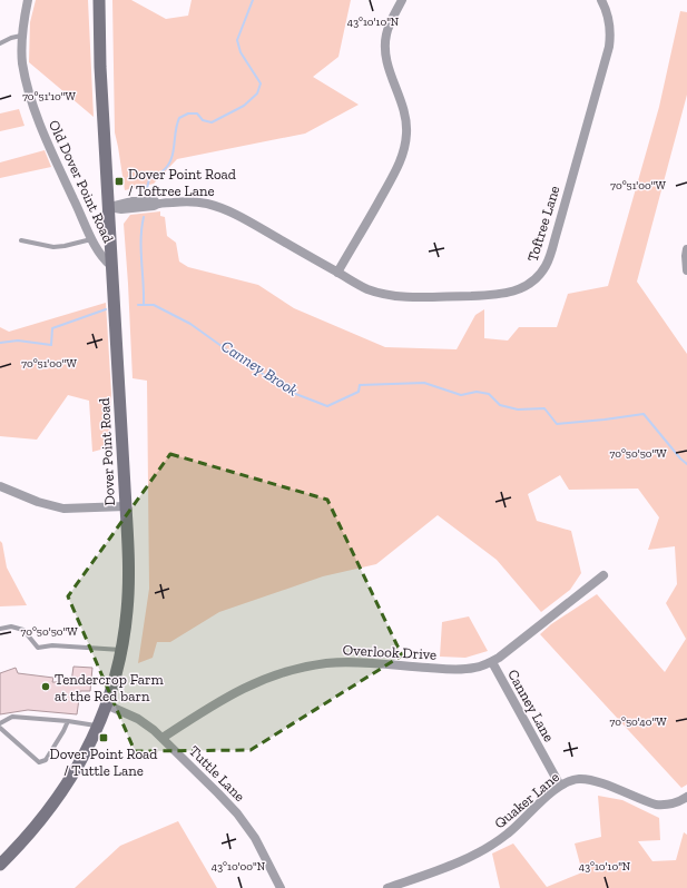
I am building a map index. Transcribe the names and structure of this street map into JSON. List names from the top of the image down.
{
  "streets": {
    "main road": ["Dover Point Road"],
    "street": [
      "Old Dover Point Road",
      "Toftree Lane",
      "Overlook Drive",
      "Canney Lane",
      "Tuttle Lane",
      "Quaker Lane"
    ]
  },
  "crossings": [
    ["Old Dover Point Road", "Dover Point Road"],
    ["Toftree Lane", "Dover Point Road"],
    ["Dover Point Road", "Tuttle Lane"],
    ["Overlook Drive", "Canney Lane"],
    ["Overlook Drive", "Tuttle Lane"],
    ["Canney Lane", "Quaker Lane"]
  ],
  "water": ["Canney Brook"],
  "places": {
    "transit": ["Dover Point Road / Toftree Lane", "Dover Point Road / Tuttle Lane"],
    "other": ["Tendercrop Farm at the Red barn"]
  },
  "coordinates": [
    "43°10'10\"N",
    "70°51'10\"W",
    "70°51'00\"W",
    "70°50'50\"W",
    "70°50'40\"W",
    "43°10'00\"N"
  ]
}
